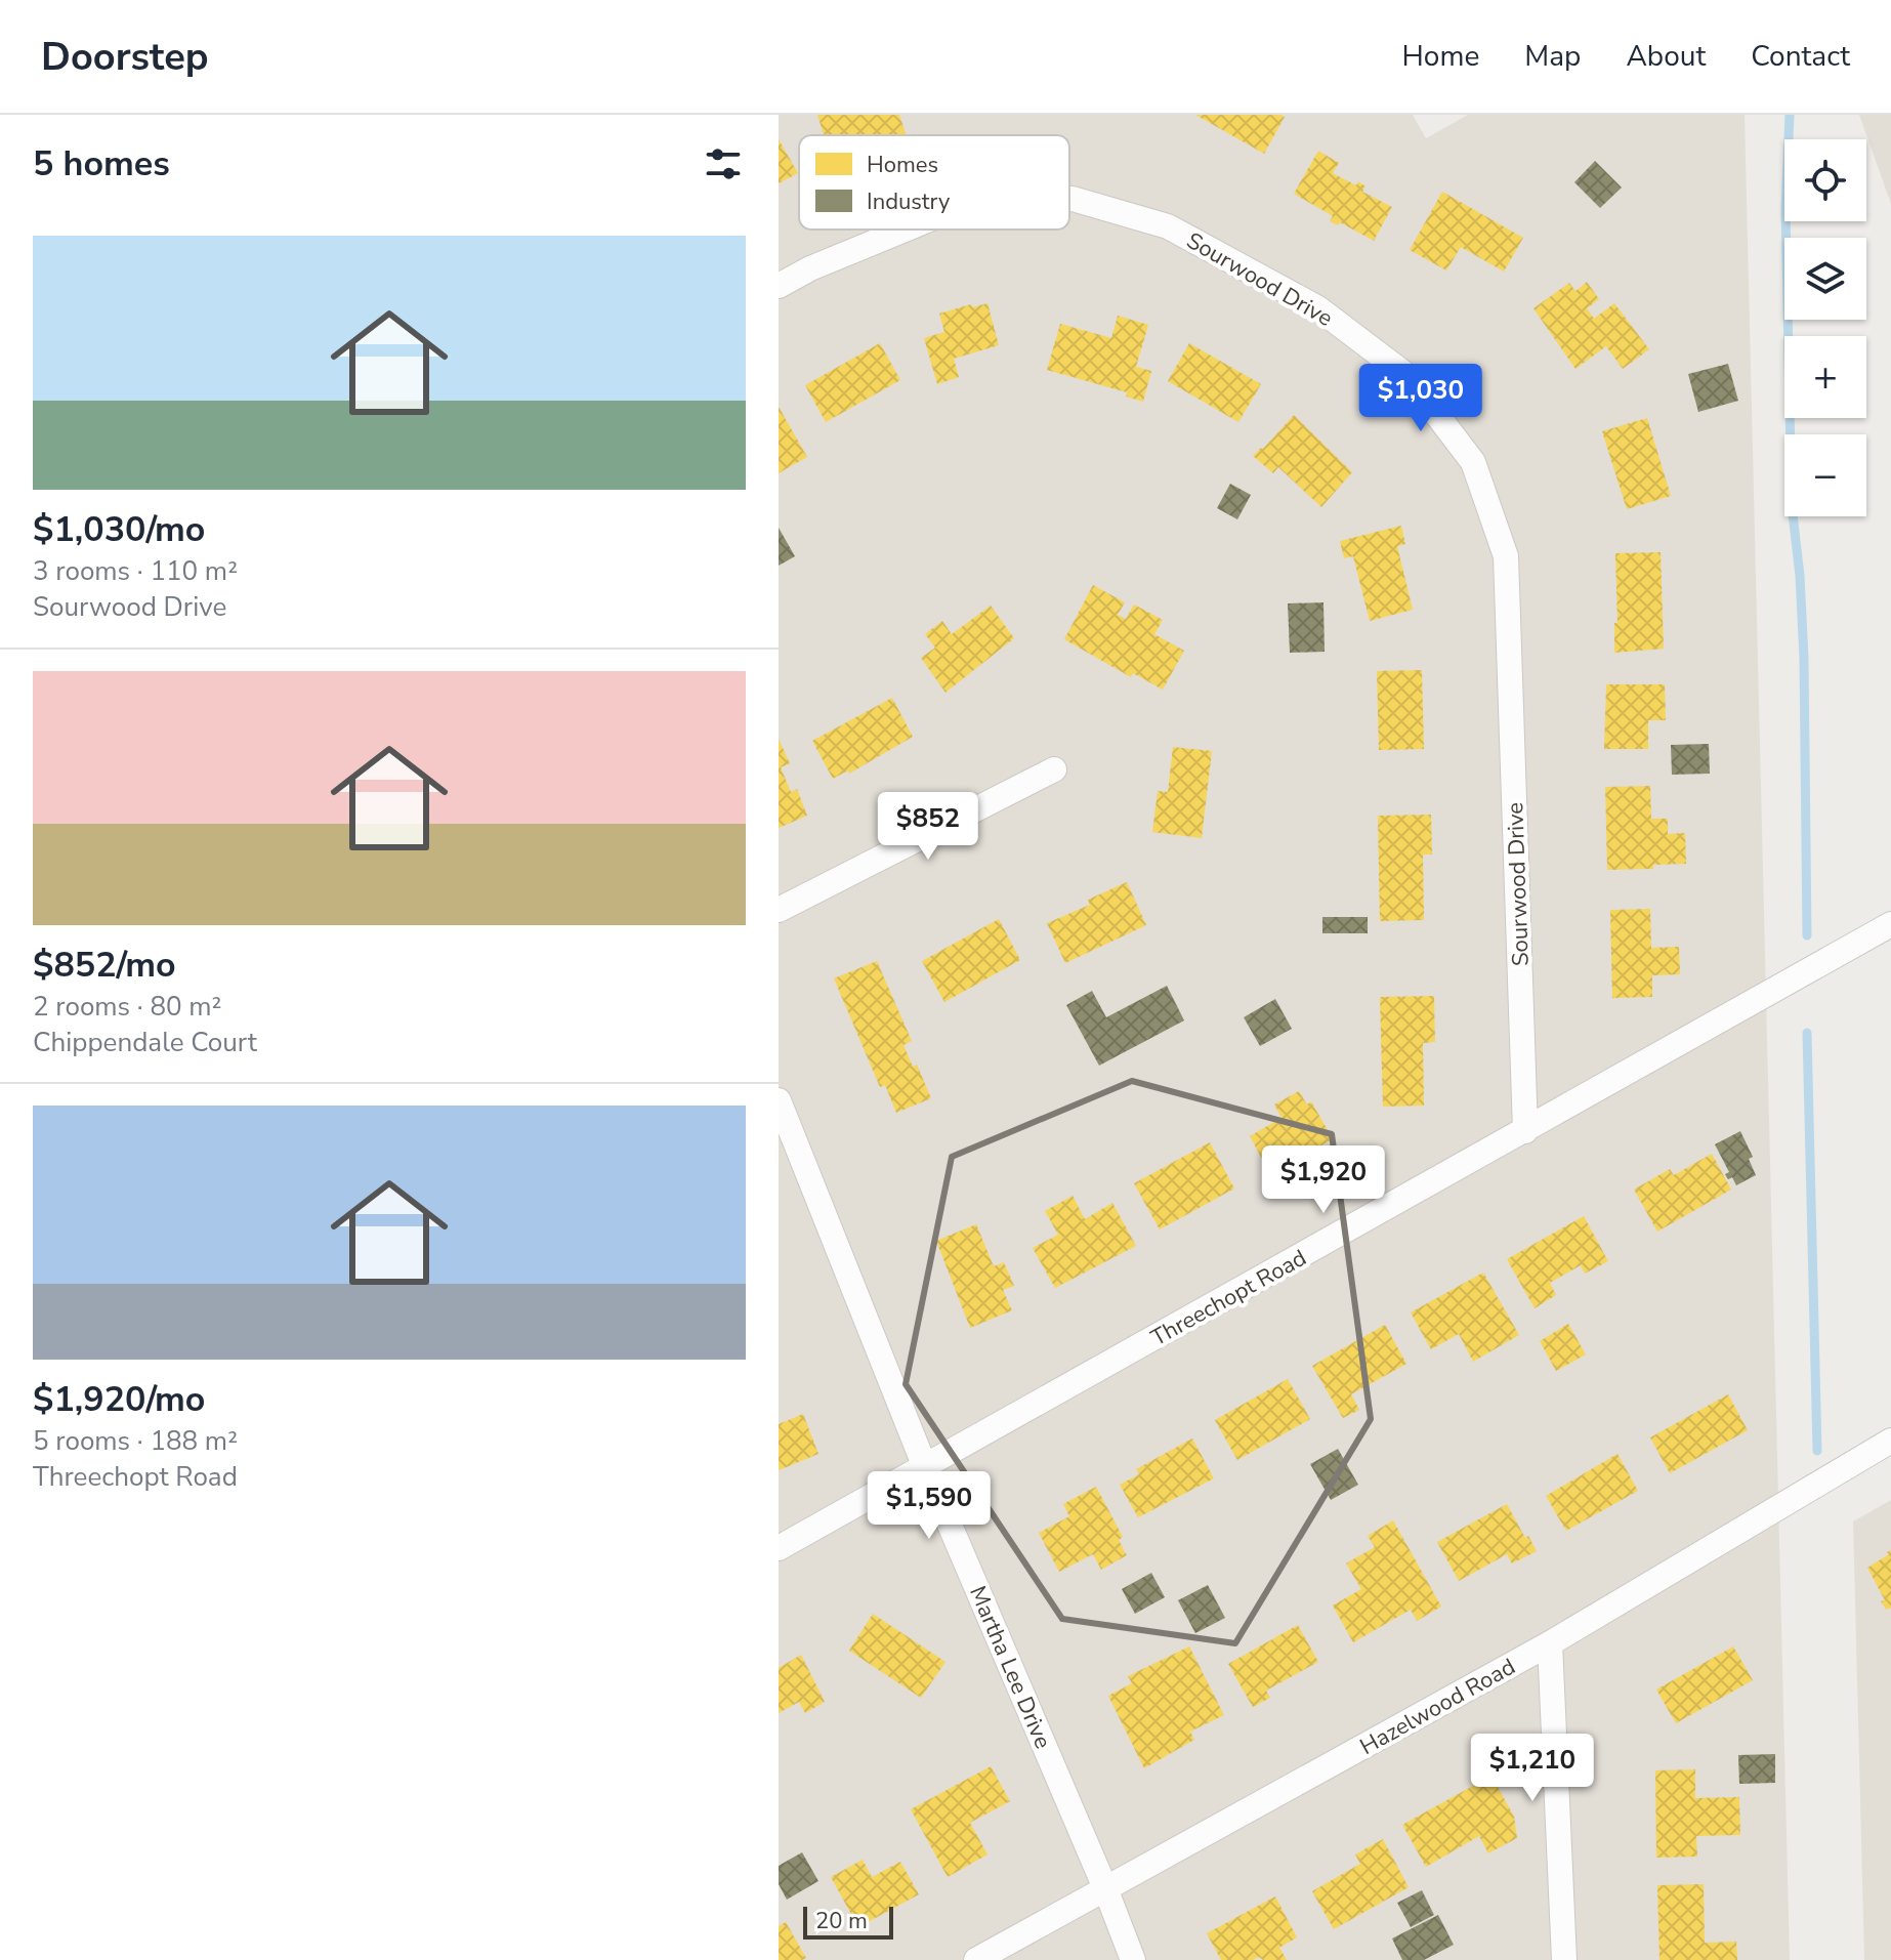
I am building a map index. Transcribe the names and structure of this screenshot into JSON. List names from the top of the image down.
{
  "streets": {
    "street": [
      "Sourwood Drive",
      "Threechopt Road",
      "Martha Lee Drive",
      "Hazelwood Road"
    ]
  },
  "crossings": [
    ["Sourwood Drive", "Threechopt Road"],
    ["Threechopt Road", "Martha Lee Drive"],
    ["Martha Lee Drive", "Hazelwood Road"]
  ],
  "legend": ["Homes", "Industry"],
  "scale_bar": "20 m",
  "page": {
    "header": "Doorstep",
    "nav": [
      "Home",
      "Map",
      "About",
      "Contact"
    ],
    "heading": "5 homes",
    "map_buttons": ["+", "−"],
    "list": [
      {
        "name": "$1,030/mo",
        "note": "3 rooms · 110 m² · Sourwood Drive"
      },
      {
        "name": "$852/mo",
        "note": "2 rooms · 80 m² · Chippendale Court"
      },
      {
        "name": "$1,920/mo",
        "note": "5 rooms · 188 m² · Threechopt Road"
      }
    ],
    "price": [
      "$1,030",
      "$852",
      "$1,920",
      "$1,590",
      "$1,210"
    ],
    "scale": "20 m"
  }
}
